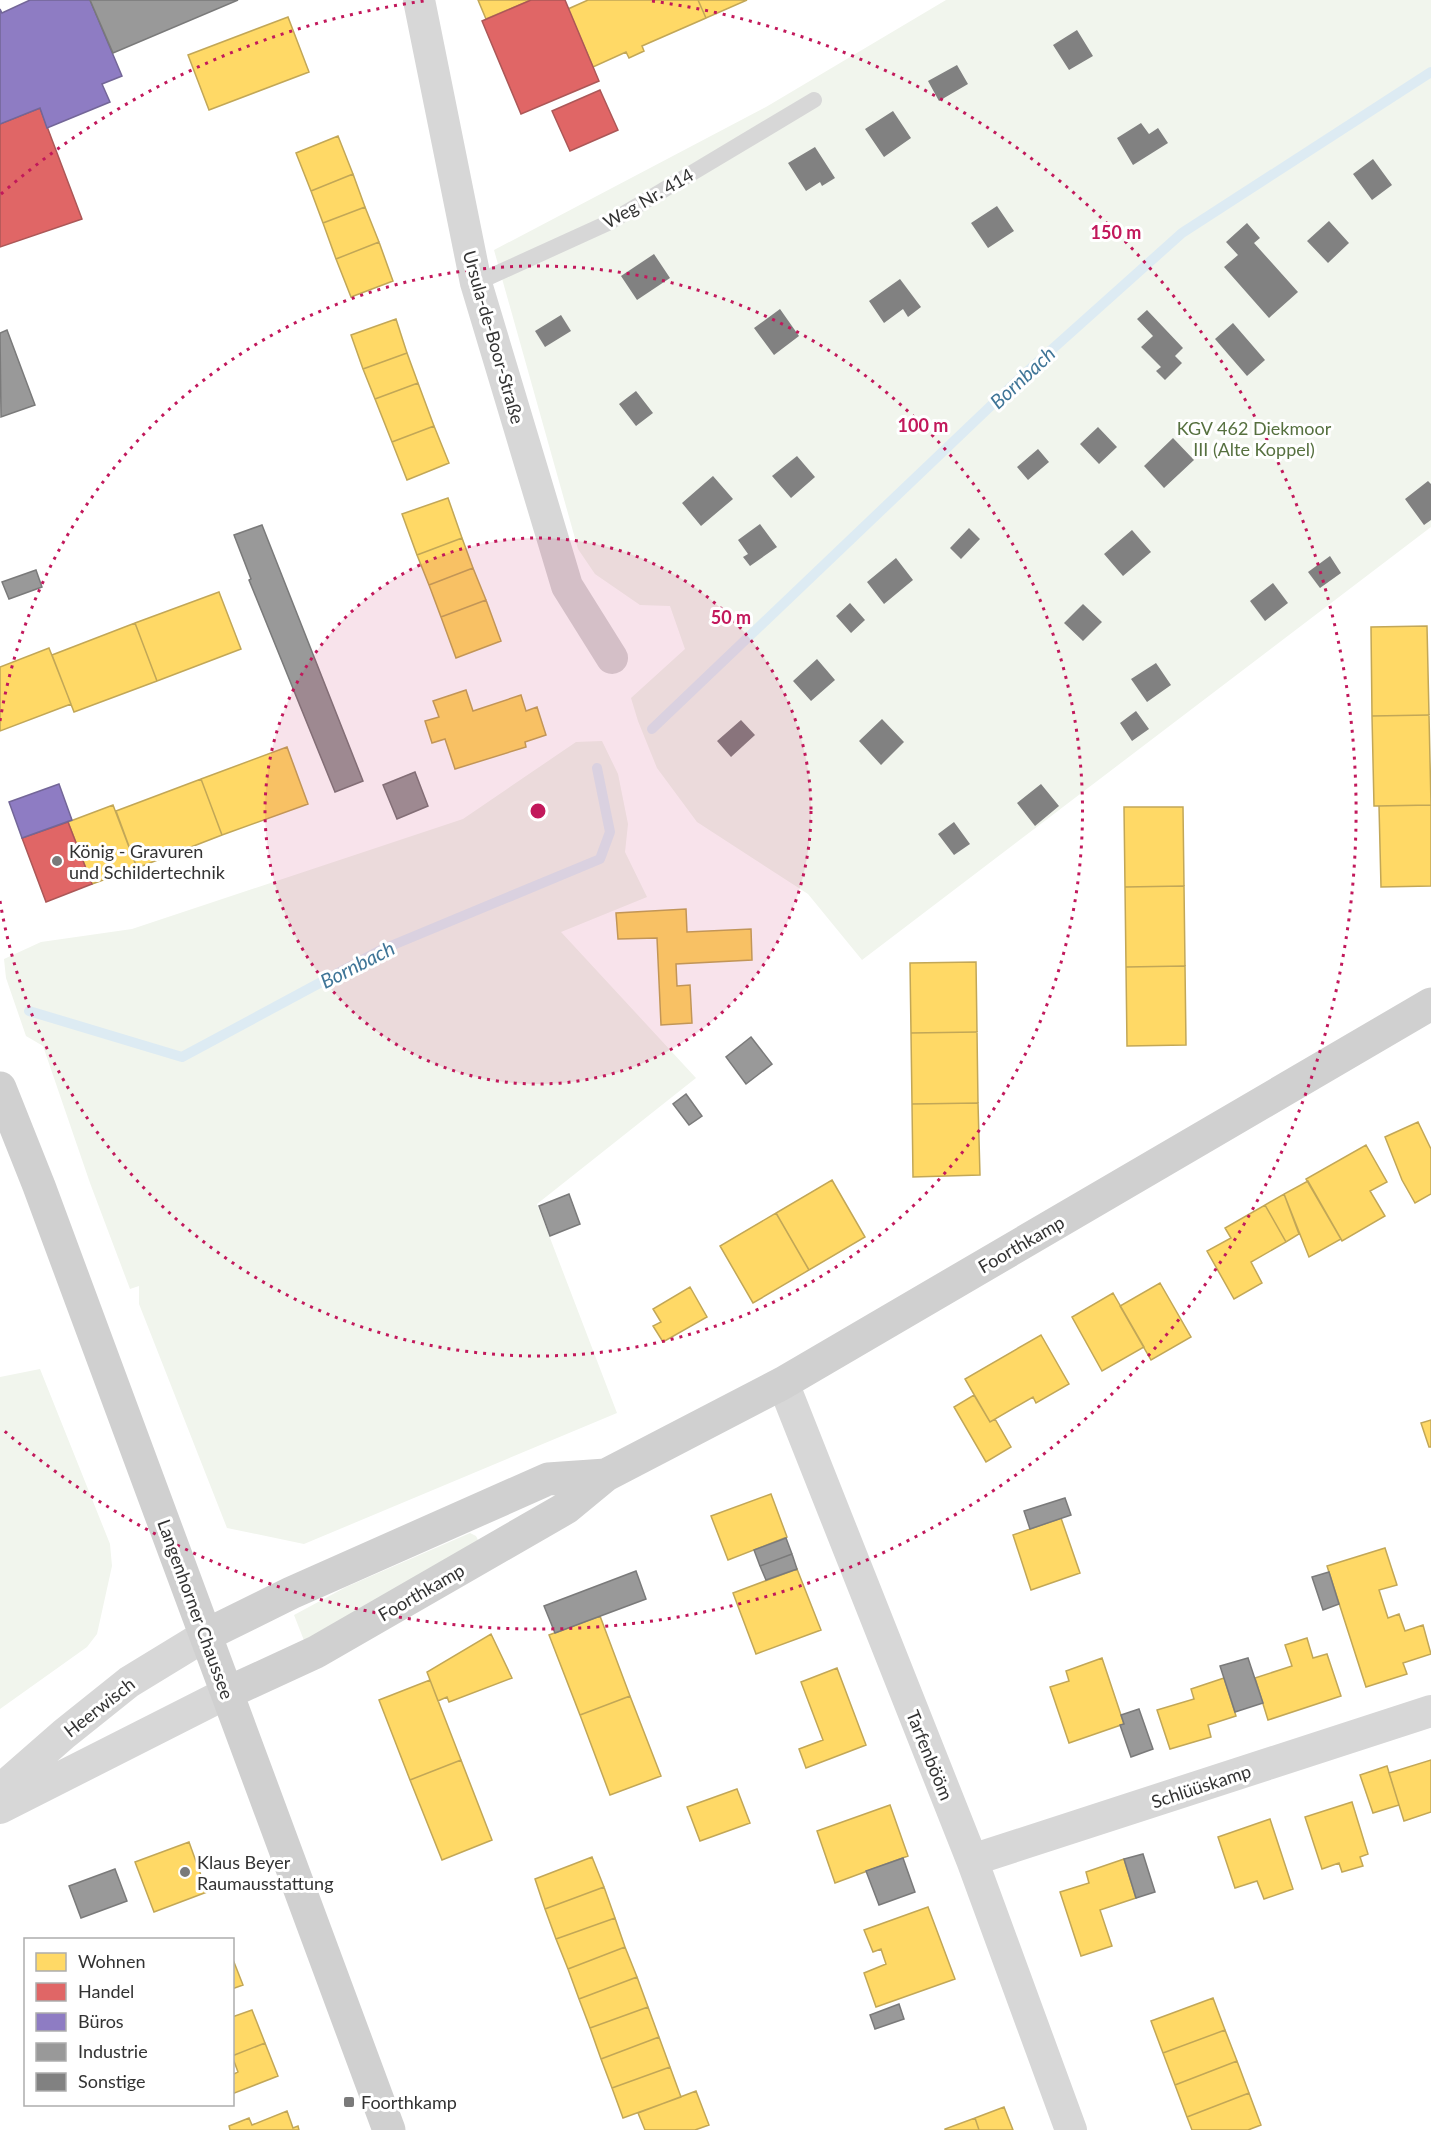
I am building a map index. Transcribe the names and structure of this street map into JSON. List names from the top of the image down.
{
  "streets": {
    "street": [
      "Ursula-de-Boor-Straße",
      "Foorthkamp",
      "Langenhorner Chaussee",
      "Heerwisch",
      "Tarfenbööm",
      "Schlüüskamp"
    ],
    "lane": ["Weg Nr. 414"]
  },
  "crossings": [
    ["Weg Nr. 414", "Ursula-de-Boor-Straße"],
    ["Foorthkamp", "Langenhorner Chaussee"],
    ["Foorthkamp", "Heerwisch"],
    ["Foorthkamp", "Tarfenbööm"],
    ["Langenhorner Chaussee", "Heerwisch"],
    ["Tarfenbööm", "Schlüüskamp"]
  ],
  "water": ["Bornbach"],
  "parks": ["KGV 462 Diekmoor III (Alte Koppel)"],
  "places": {
    "other": ["König - Gravuren und Schildertechnik", "Klaus Beyer Raumausstattung"],
    "transit": ["Foorthkamp"]
  },
  "legend": [
    "Wohnen",
    "Handel",
    "Büros",
    "Industrie",
    "Sonstige"
  ],
  "rings": ["150 m", "100 m", "50 m"]
}
